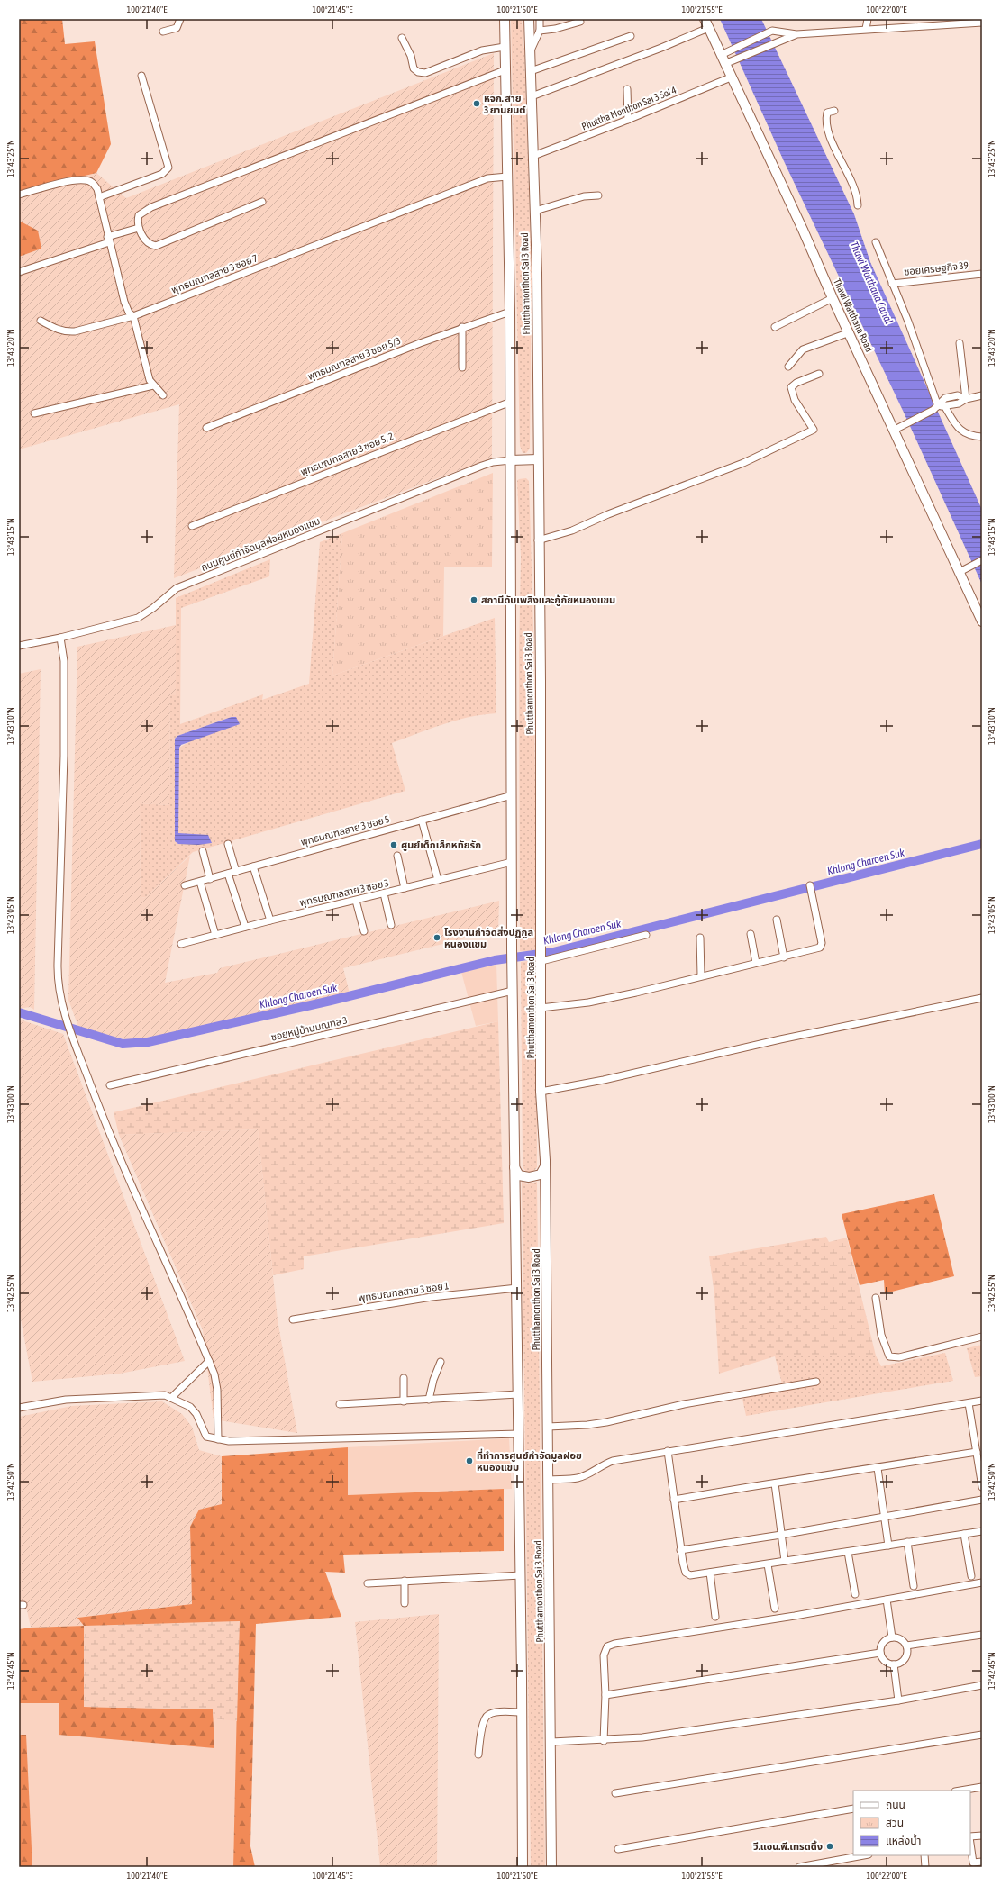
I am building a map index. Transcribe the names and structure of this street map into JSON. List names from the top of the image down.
{
  "streets": {
    "main road": ["Phutthamonthon Sai 3 Road", "Thawi Watthana Road"],
    "street": [
      "Phuttha Monthon Sai 3 Soi 4",
      "ซอยเศรษฐกิจ 39",
      "พุทธมณฑลสาย 3 ซอย 7",
      "พุทธมณฑลสาย 3 ซอย 5/3",
      "พุทธมณฑลสาย 3 ซอย 5/2",
      "ถนนศูนย์กำจัดมูลฝอยหนองแขม",
      "พุทธมณฑลสาย 3 ซอย 5",
      "พุทธมณฑลสาย 3 ซอย 3",
      "ซอยหมู่บ้านมณฑล 3",
      "พุทธมณฑลสาย 3 ซอย 1"
    ]
  },
  "crossings": [
    ["Phuttha Monthon Sai 3 Soi 4", "Phutthamonthon Sai 3 Road"],
    ["Phuttha Monthon Sai 3 Soi 4", "Thawi Watthana Road"],
    ["พุทธมณฑลสาย 3 ซอย 7", "Phutthamonthon Sai 3 Road"],
    ["Phutthamonthon Sai 3 Road", "พุทธมณฑลสาย 3 ซอย 5/3"],
    ["Phutthamonthon Sai 3 Road", "พุทธมณฑลสาย 3 ซอย 5/2"],
    ["Phutthamonthon Sai 3 Road", "ถนนศูนย์กำจัดมูลฝอยหนองแขม"],
    ["Phutthamonthon Sai 3 Road", "พุทธมณฑลสาย 3 ซอย 5"],
    ["Phutthamonthon Sai 3 Road", "พุทธมณฑลสาย 3 ซอย 3"],
    ["Phutthamonthon Sai 3 Road", "ซอยหมู่บ้านมณฑล 3"],
    ["Phutthamonthon Sai 3 Road", "พุทธมณฑลสาย 3 ซอย 1"]
  ],
  "water": ["Thawi Watthana Canal", "Khlong Charoen Suk"],
  "places": [
    "หจก. สาย 3 ยานยนต์",
    "สถานีดับเพลิงและกู้ภัยหนองแขม",
    "ศูนย์เด็กเล็กหทัยรัก",
    "โรงงานกำจัดสิ่งปฏิกูล หนองแขม",
    "ที่ทำการศูนย์กำจัดมูลฝอย หนองแขม",
    "วี.แอน.พี.เทรดดิ้ง"
  ],
  "legend": ["ถนน", "สวน", "แหล่งน้ำ"],
  "coordinates": [
    "100°21'40\"E",
    "100°21'45\"E",
    "100°21'50\"E",
    "100°21'55\"E",
    "100°22'00\"E",
    "13°43'25\"N",
    "13°43'20\"N",
    "13°43'15\"N",
    "13°43'10\"N",
    "13°43'05\"N",
    "13°43'00\"N",
    "13°42'55\"N",
    "13°42'50\"N",
    "13°42'45\"N"
  ]
}
